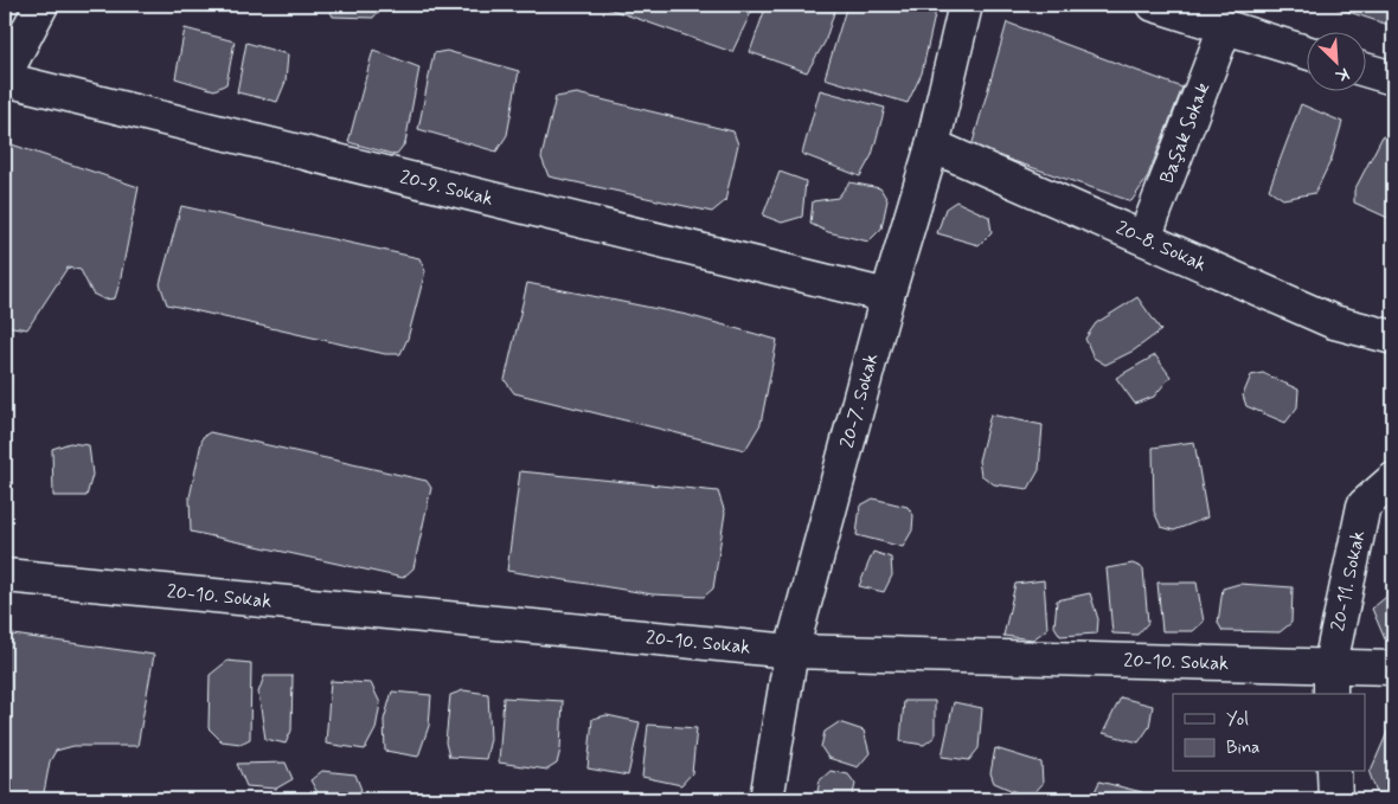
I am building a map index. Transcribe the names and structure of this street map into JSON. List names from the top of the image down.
{
  "streets": {
    "street": [
      "Başak Sokak",
      "20-9. Sokak",
      "20-8. Sokak",
      "20-7. Sokak",
      "20-11. Sokak",
      "20-10. Sokak"
    ]
  },
  "crossings": [
    ["Başak Sokak", "20-8. Sokak"],
    ["20-9. Sokak", "20-7. Sokak"],
    ["20-8. Sokak", "20-7. Sokak"],
    ["20-7. Sokak", "20-10. Sokak"],
    ["20-11. Sokak", "20-10. Sokak"]
  ],
  "legend": ["Yol", "Bina"],
  "north": "bottom right"
}
